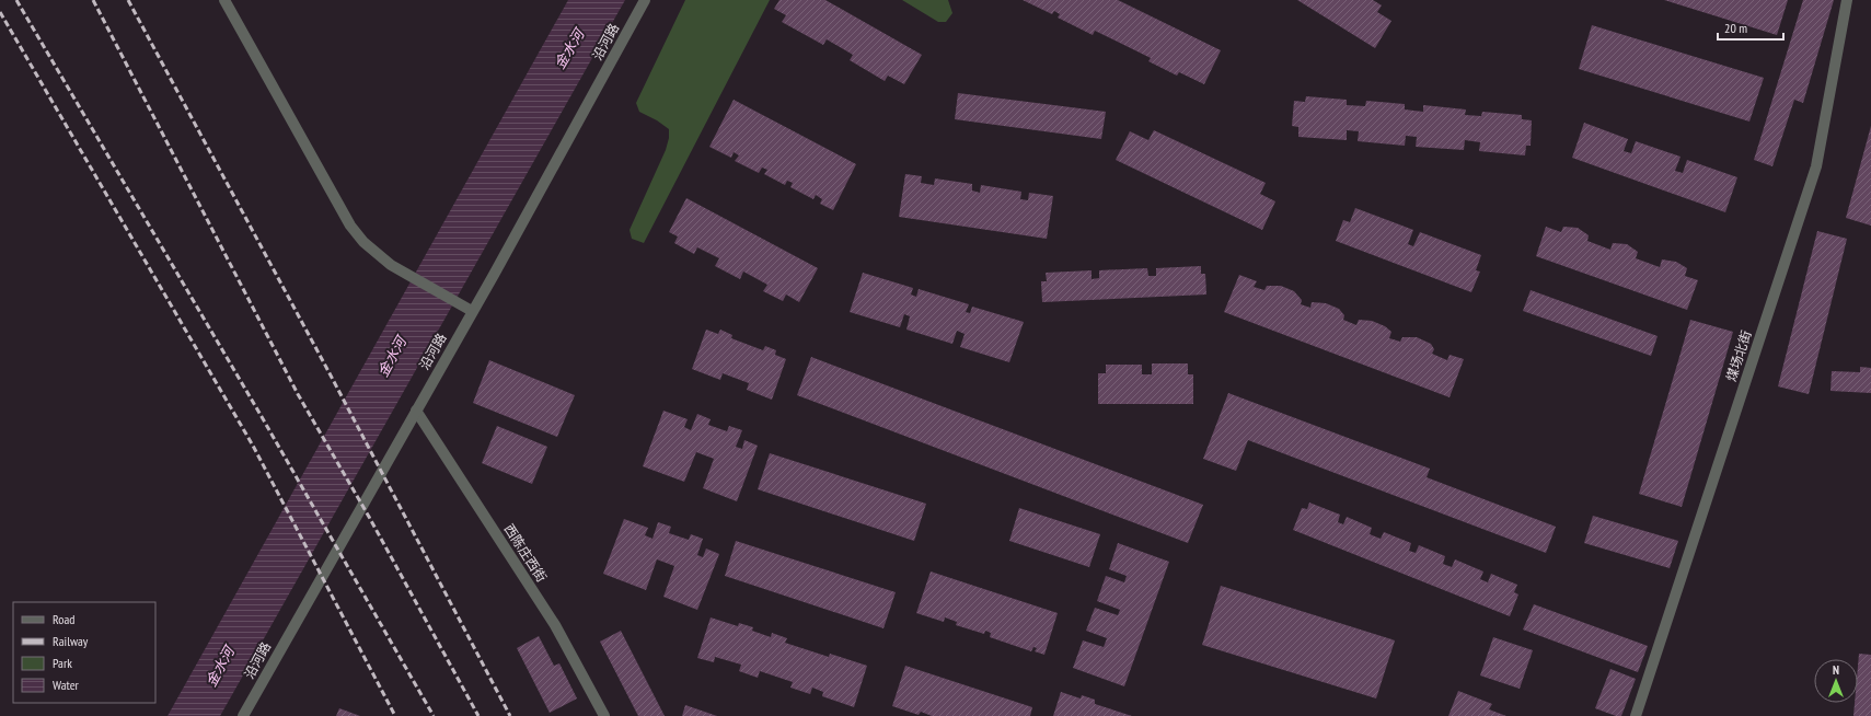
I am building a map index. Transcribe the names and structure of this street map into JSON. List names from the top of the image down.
{
  "streets": {
    "street": ["沿河路", "煤场北街", "西陈庄西街"]
  },
  "crossings": [
    ["沿河路", "西陈庄西街"]
  ],
  "water": ["金水河"],
  "legend": [
    "Road",
    "Railway",
    "Park",
    "Water"
  ],
  "scale_bar": "20 m",
  "north": "top"
}
